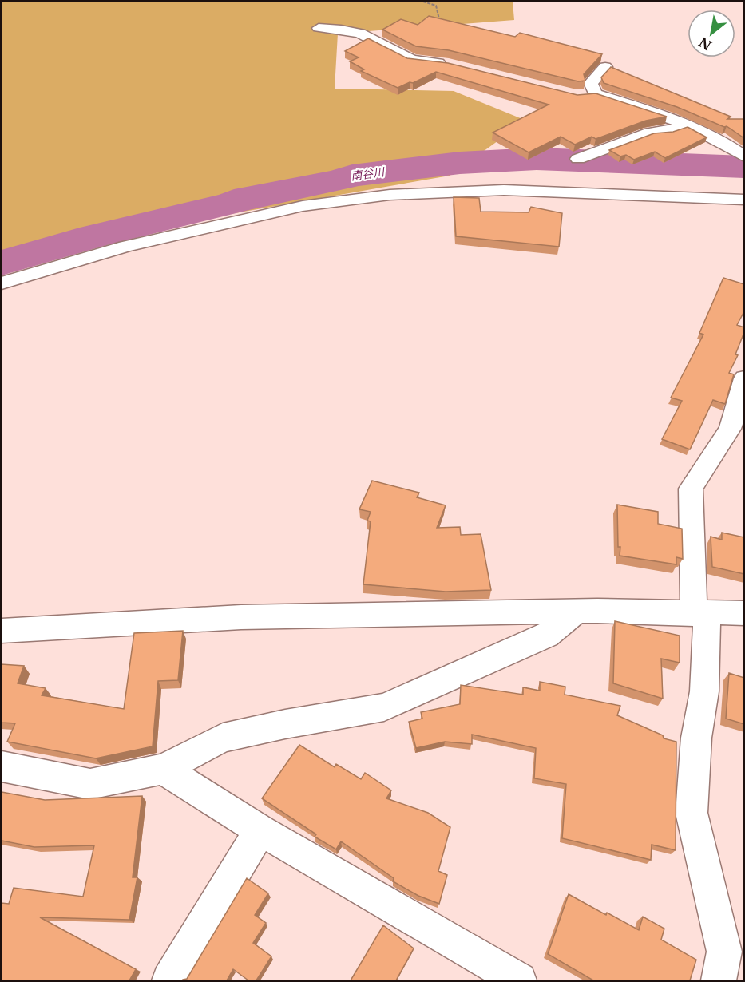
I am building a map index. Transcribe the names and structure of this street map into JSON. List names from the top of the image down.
{
  "water": ["南谷川"],
  "north": "bottom left"
}
